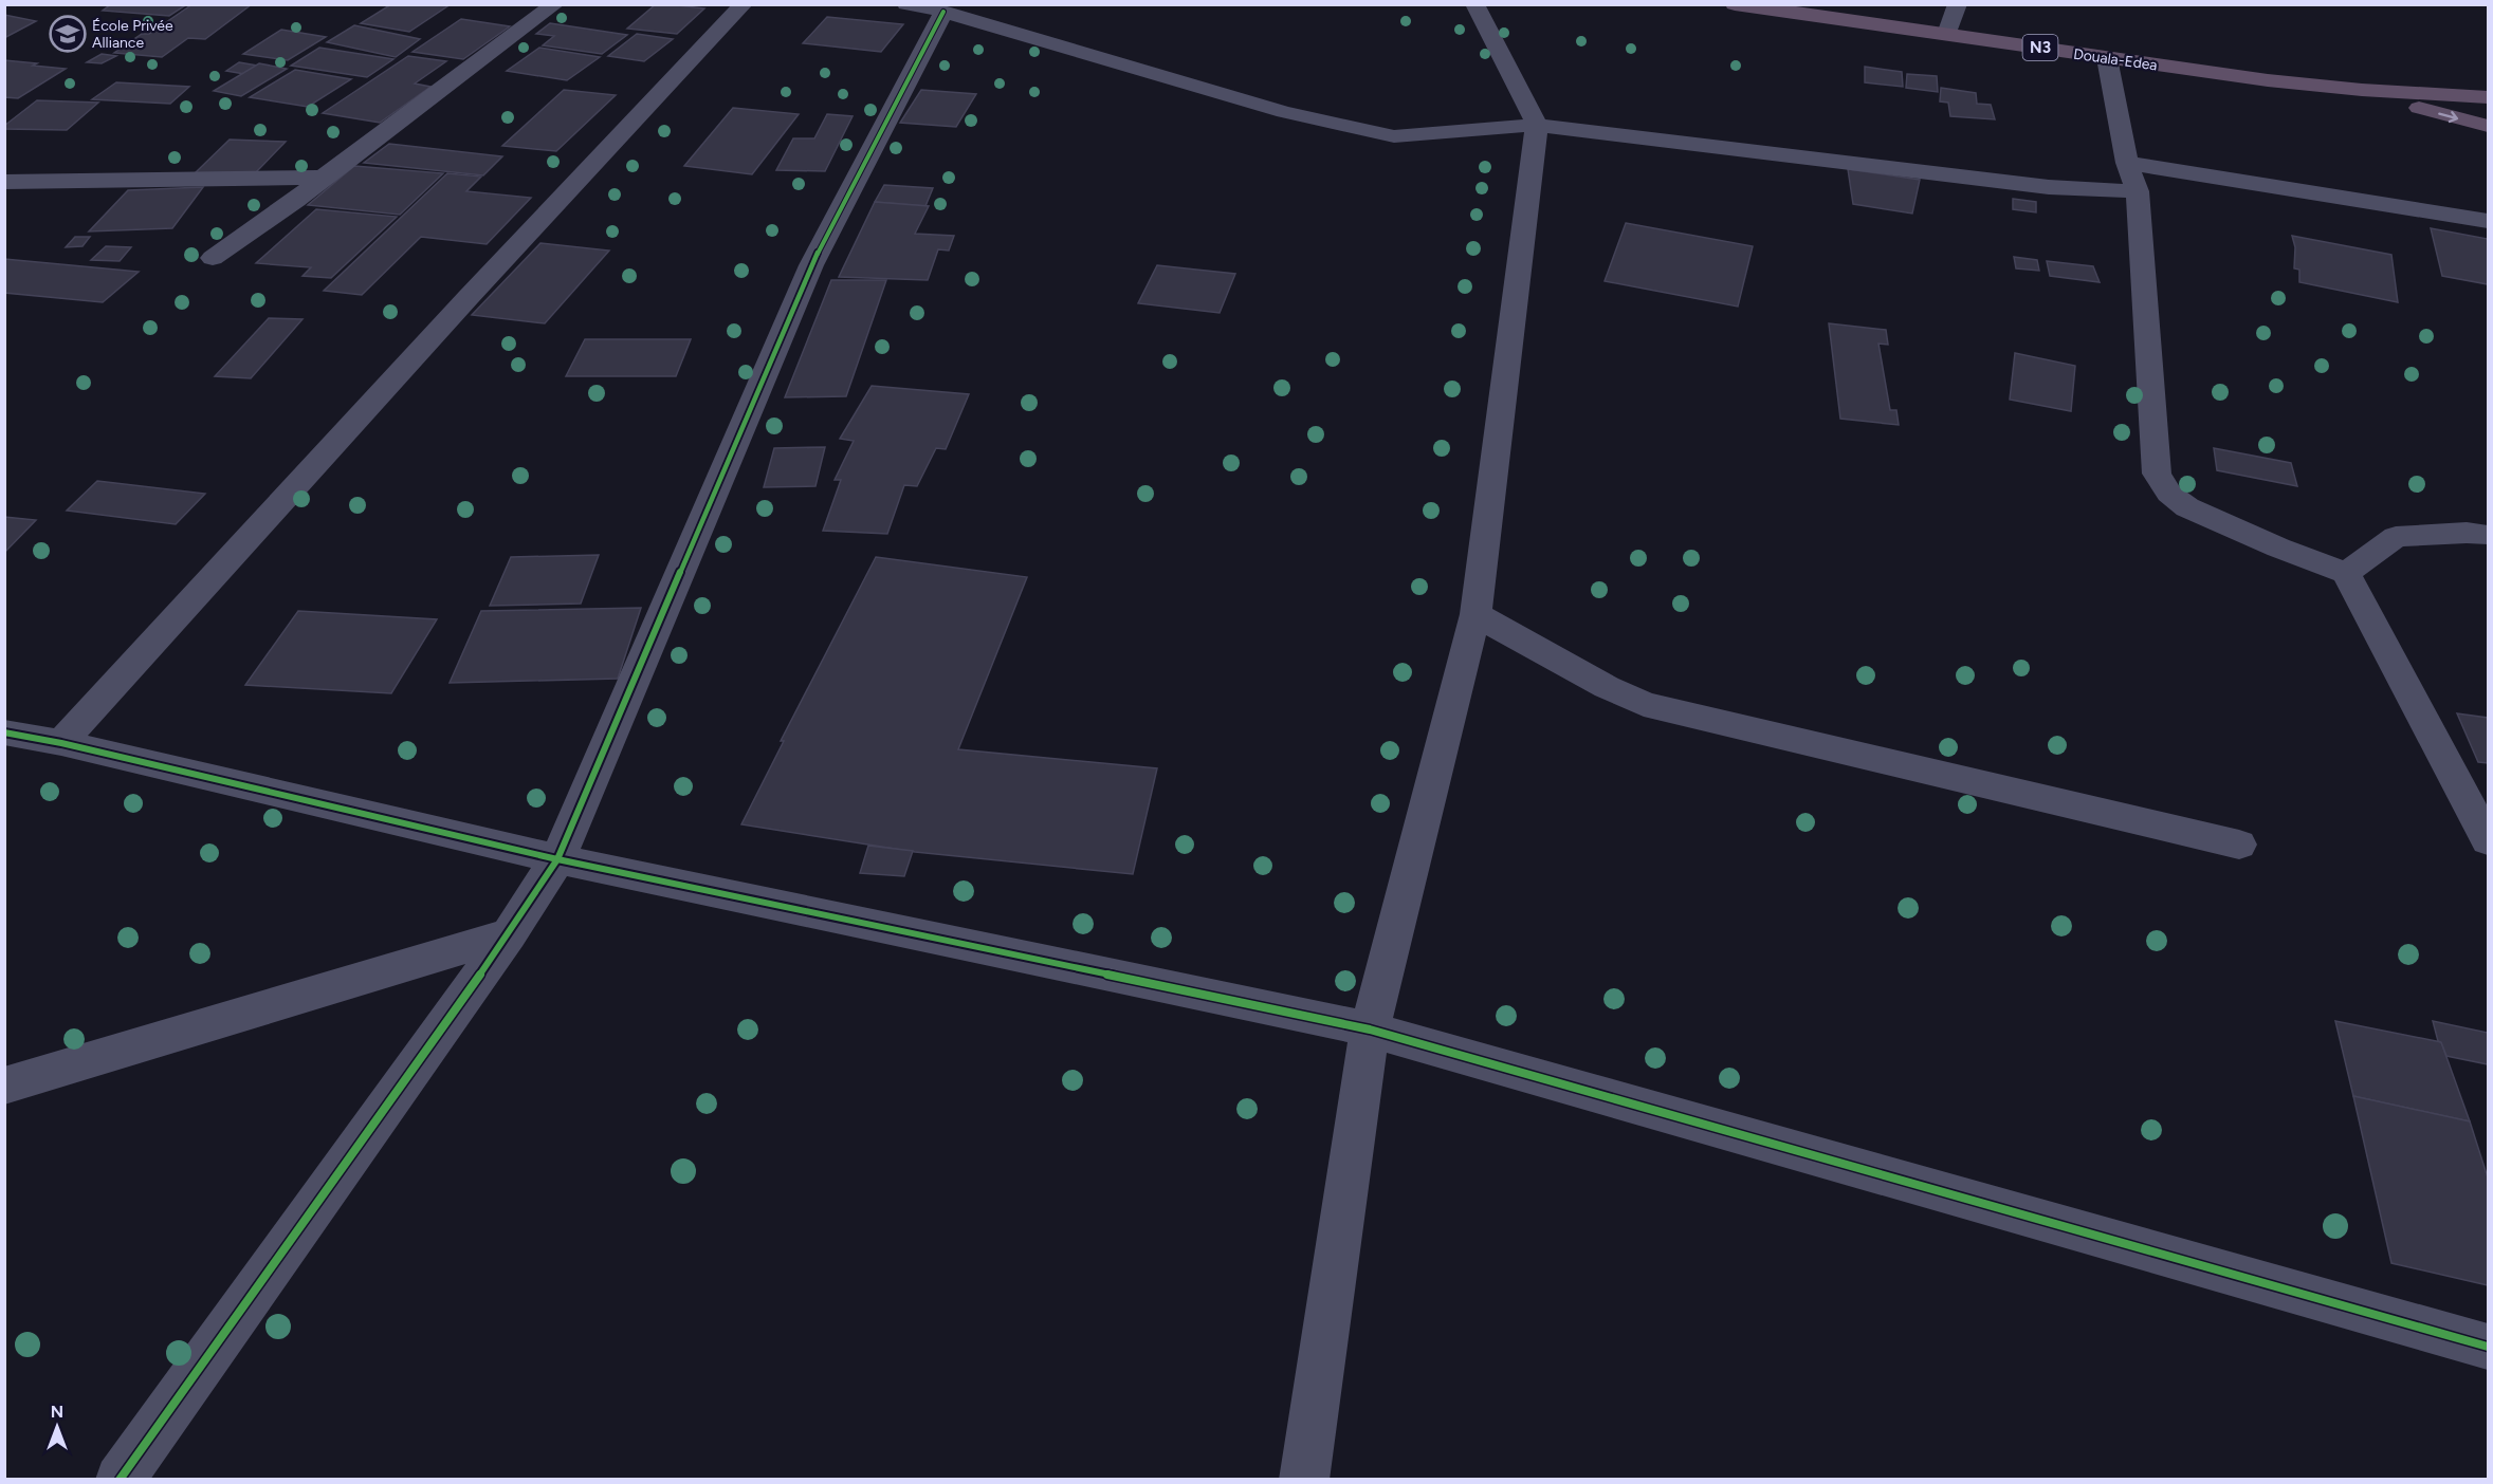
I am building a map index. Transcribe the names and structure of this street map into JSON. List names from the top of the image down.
{
  "streets": {
    "highway": ["N3", "Douala-Edea"]
  },
  "places": {
    "school or university": ["École Privée Alliance"]
  },
  "north": "top"
}
